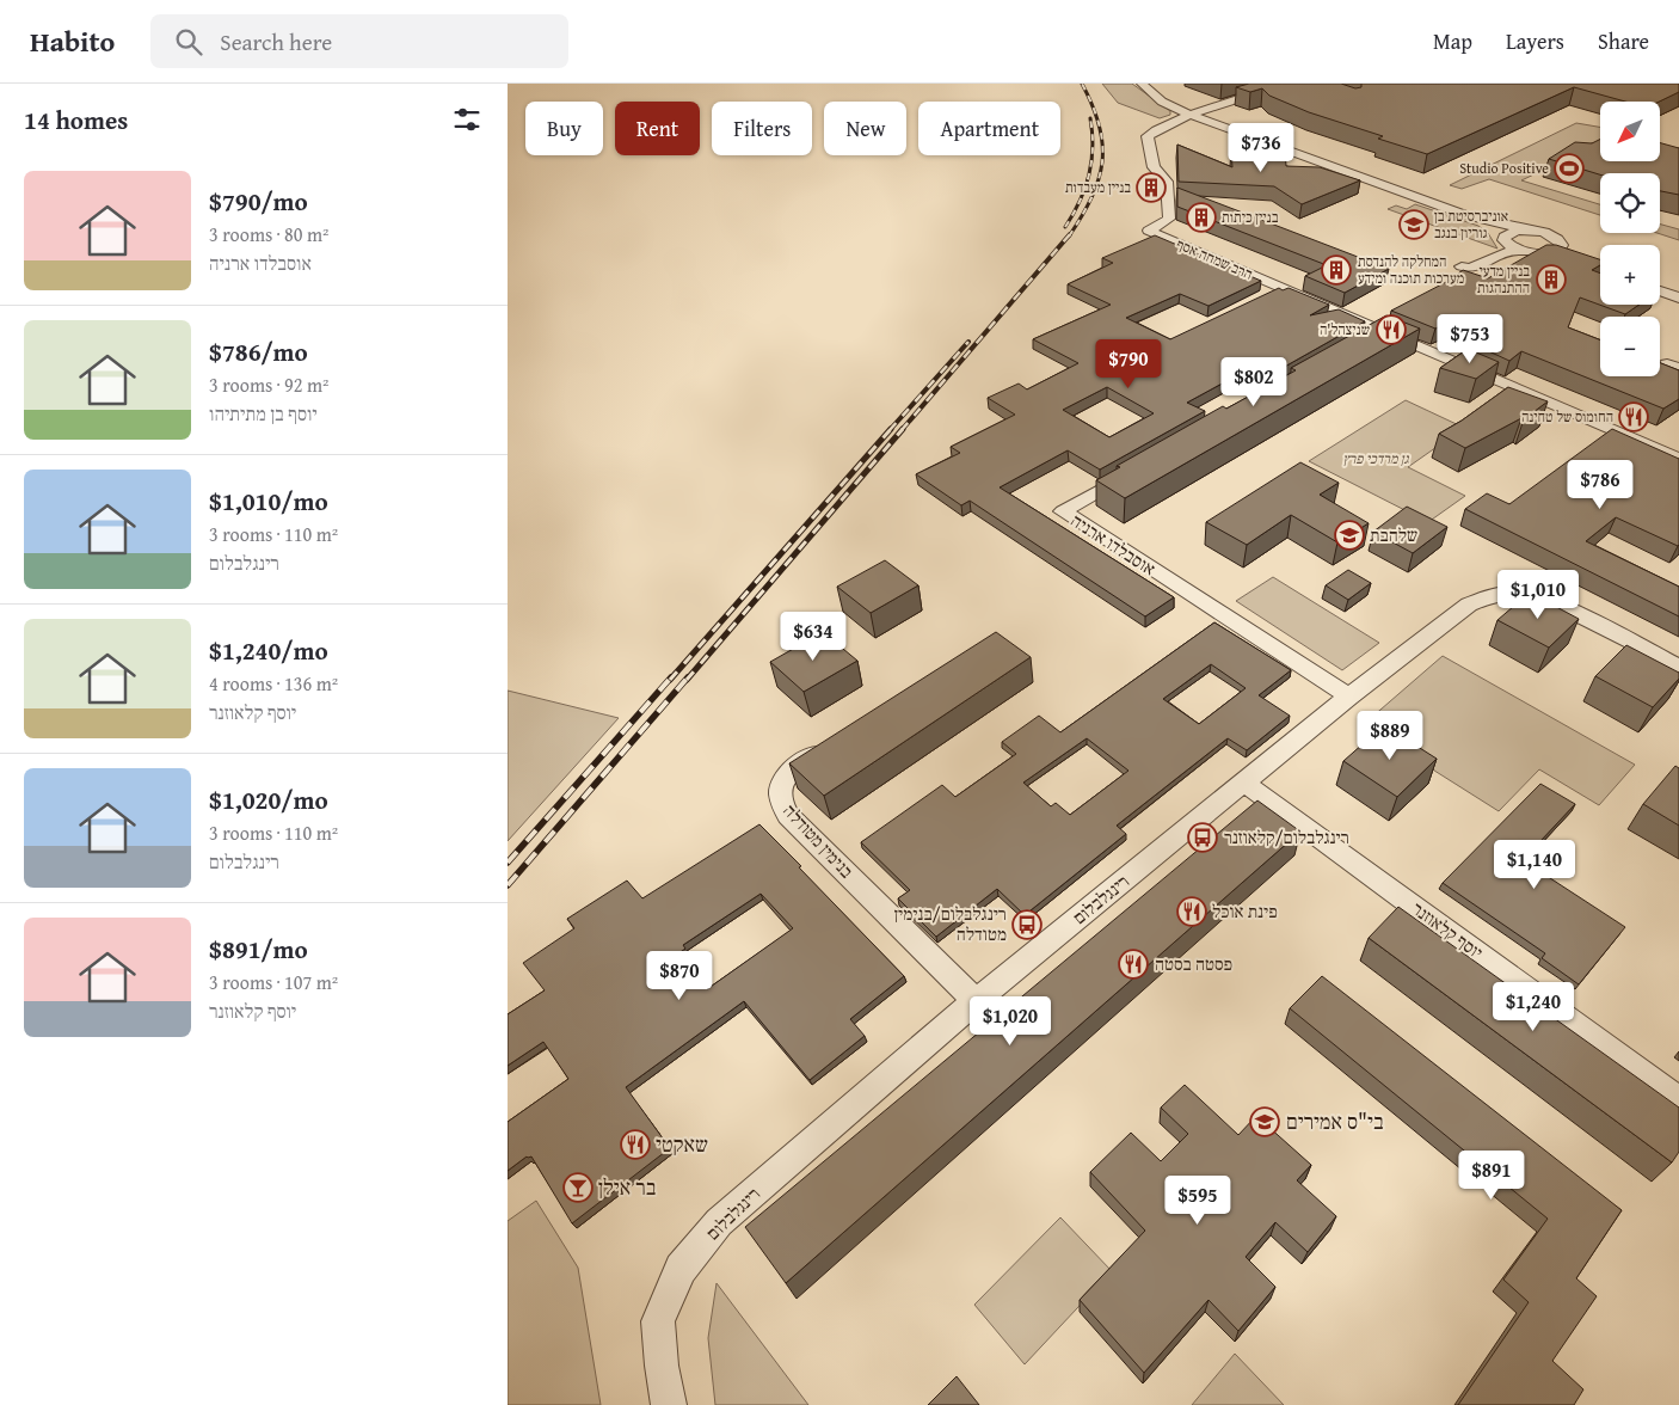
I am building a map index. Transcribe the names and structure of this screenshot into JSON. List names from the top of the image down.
{
  "streets": {
    "street": [
      "הרב שמחה אסף",
      "אוסבלדו ארניה",
      "בנימין מטודלה",
      "רינגלבלום",
      "יוסף קלאוזנר"
    ]
  },
  "crossings": [
    ["אוסבלדו ארניה", "רינגלבלום"],
    ["בנימין מטודלה", "רינגלבלום"],
    ["רינגלבלום", "יוסף קלאוזנר"]
  ],
  "parks": ["גן מרדכי פרץ"],
  "places": {
    "sports": ["Studio Positive"],
    "building": [
      "בניין מעבדות",
      "בניין כיתות",
      "המחלקה להנדסת מערכות תוכנה ומידע",
      "בניין מדעי ההתנהגות"
    ],
    "school or university": ["אוניברסיטת בן גוריון בנגב", "שלהבת", "בי\"ס אמירים"],
    "restaurant": [
      "שניצהל'ה",
      "החומוס של טחינה",
      "פינת אוכל",
      "פסטה בסטה",
      "שאקטי"
    ],
    "bus stop": ["רינגלבלום/קלאוזנר", "רינגלבלום/בנימין מטודלה"],
    "bar": ["בר אילן"]
  },
  "north": "bottom left",
  "page": {
    "header": "Habito",
    "search": "Search here",
    "nav": ["Map", "Layers", "Share"],
    "heading": "14 homes",
    "map_buttons": ["+", "−"],
    "chip": [
      "Buy",
      "Rent",
      "Filters",
      "New",
      "Apartment"
    ],
    "price": [
      "$736",
      "$753",
      "$790",
      "$802",
      "$786",
      "$1,010",
      "$634",
      "$889",
      "$1,140",
      "$870",
      "$1,240",
      "$1,020",
      "$891",
      "$595"
    ],
    "list": [
      {
        "name": "$790/mo",
        "note": "3 rooms · 80 m² · אוסבלדו ארניה"
      },
      {
        "name": "$786/mo",
        "note": "3 rooms · 92 m² · יוסף בן מתיתיהו"
      },
      {
        "name": "$1,010/mo",
        "note": "3 rooms · 110 m² · רינגלבלום"
      },
      {
        "name": "$1,240/mo",
        "note": "4 rooms · 136 m² · יוסף קלאוזנר"
      },
      {
        "name": "$1,020/mo",
        "note": "3 rooms · 110 m² · רינגלבלום"
      },
      {
        "name": "$891/mo",
        "note": "3 rooms · 107 m² · יוסף קלאוזנר"
      }
    ]
  }
}
